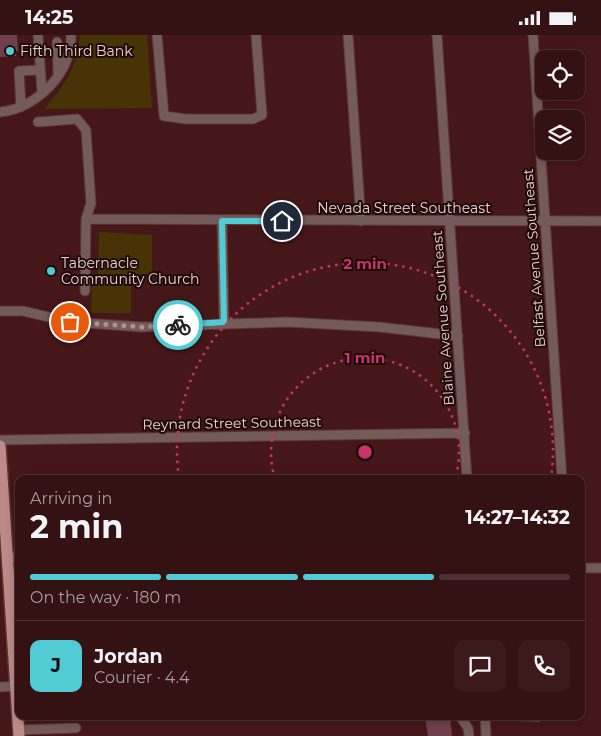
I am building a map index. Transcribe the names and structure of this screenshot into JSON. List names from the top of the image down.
{
  "streets": {
    "street": [
      "Nevada Street Southeast",
      "Belfast Avenue Southeast",
      "Blaine Avenue Southeast",
      "Reynard Street Southeast"
    ]
  },
  "crossings": [
    ["Nevada Street Southeast", "Belfast Avenue Southeast"],
    ["Nevada Street Southeast", "Blaine Avenue Southeast"],
    ["Blaine Avenue Southeast", "Reynard Street Southeast"]
  ],
  "places": ["Fifth Third Bank", "Tabernacle Community Church"],
  "page": {
    "status": "14:25",
    "heading": ["2 min", "Arriving in", "14:27–14:32"],
    "panel": ["Jordan", "Courier · 4.4"],
    "bar": "On the way · 180 m",
    "round": "J"
  },
  "rings": ["2 min", "1 min"]
}
